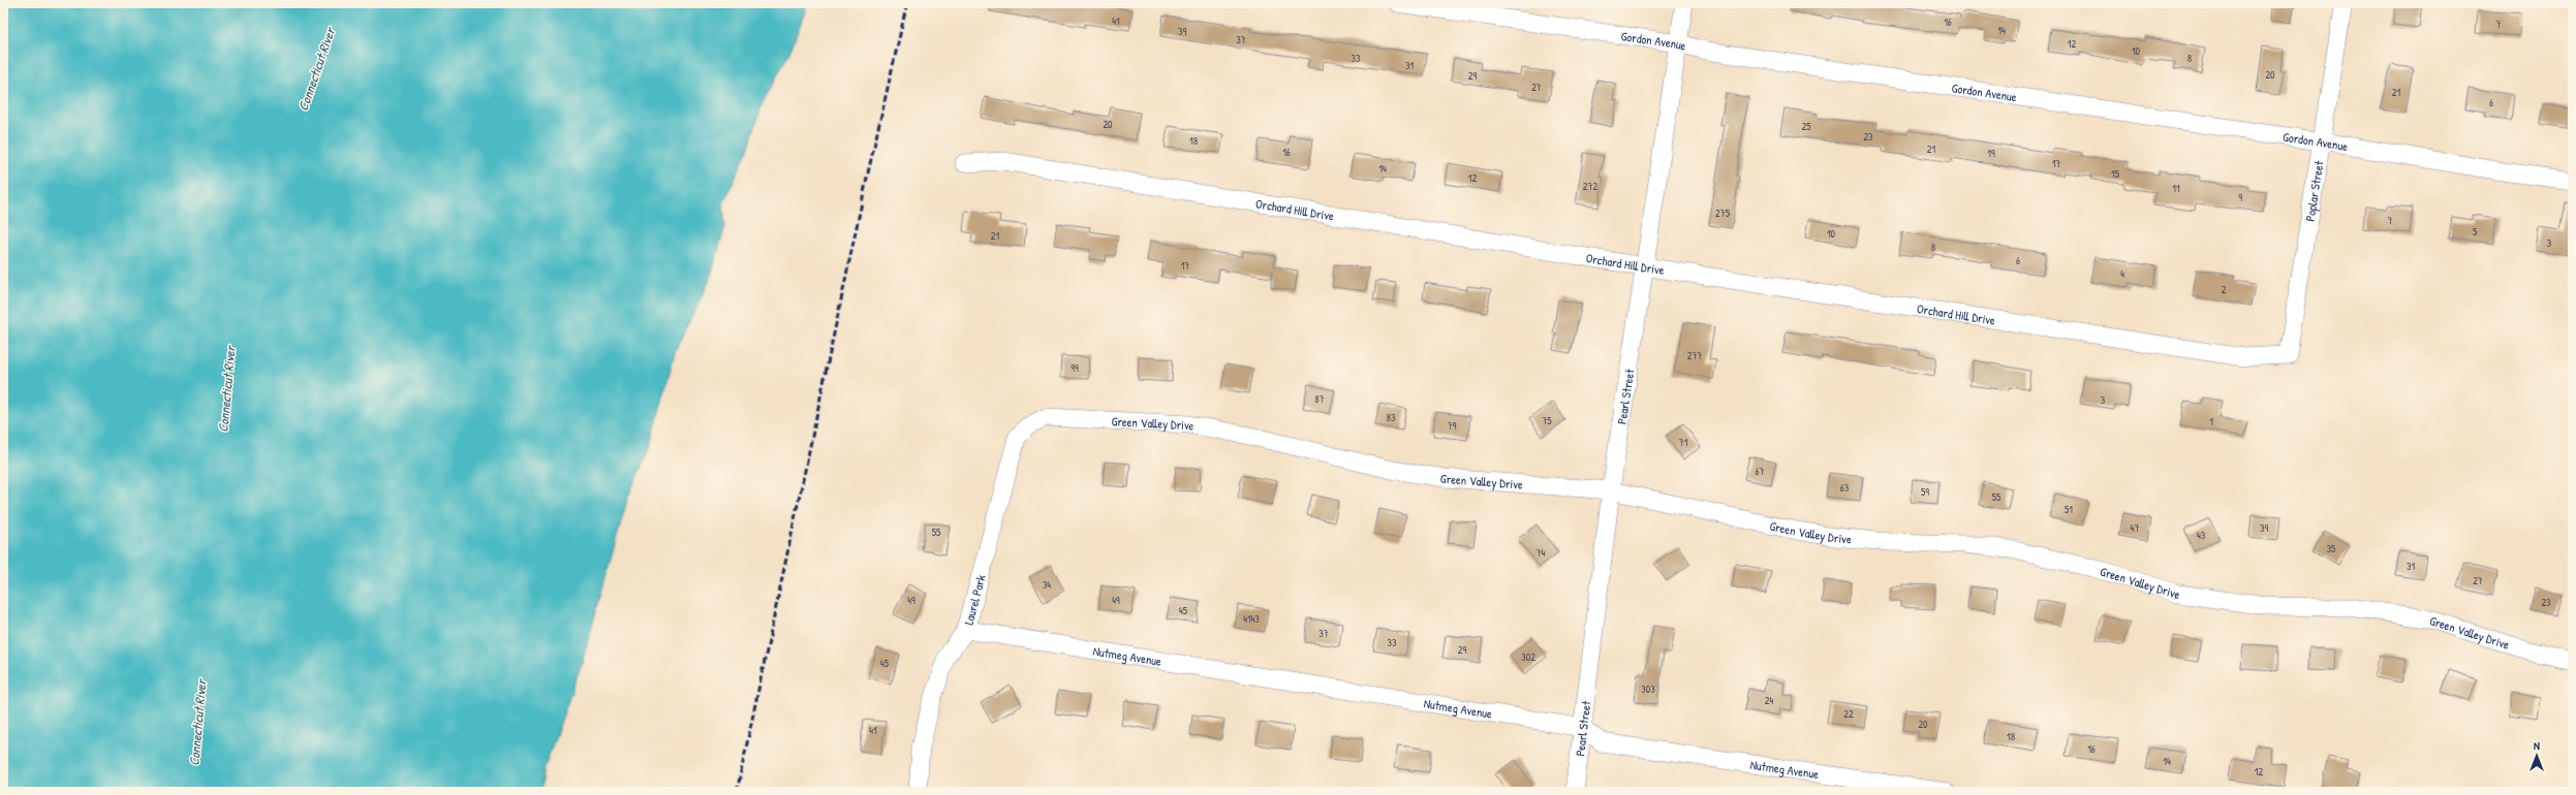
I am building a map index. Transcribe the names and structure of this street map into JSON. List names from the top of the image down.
{
  "streets": {
    "street": [
      "Gordon Avenue",
      "Poplar Street",
      "Orchard Hill Drive",
      "Pearl Street",
      "Green Valley Drive",
      "Laurel Park",
      "Nutmeg Avenue"
    ]
  },
  "crossings": [
    ["Gordon Avenue", "Poplar Street"],
    ["Gordon Avenue", "Pearl Street"],
    ["Poplar Street", "Orchard Hill Drive"],
    ["Orchard Hill Drive", "Pearl Street"],
    ["Pearl Street", "Green Valley Drive"],
    ["Pearl Street", "Nutmeg Avenue"],
    ["Green Valley Drive", "Laurel Park"],
    ["Laurel Park", "Nutmeg Avenue"]
  ],
  "water": ["Connecticut River"],
  "house_numbers": [
    "41",
    "16",
    "7",
    "14",
    "39",
    "37",
    "12",
    "10",
    "33",
    "8",
    "31",
    "20",
    "29",
    "27",
    "21",
    "6",
    "20",
    "25",
    "23",
    "18",
    "21",
    "16",
    "19",
    "17",
    "14",
    "15",
    "12",
    "272",
    "11",
    "9",
    "275",
    "7",
    "5",
    "10",
    "21",
    "3",
    "8",
    "6",
    "17",
    "4",
    "2",
    "277",
    "99",
    "87",
    "3",
    "83",
    "75",
    "1",
    "79",
    "71",
    "67",
    "63",
    "59",
    "55",
    "51",
    "47",
    "39",
    "55",
    "43",
    "35",
    "74",
    "31",
    "27",
    "34",
    "49",
    "49",
    "23",
    "45",
    "4143",
    "37",
    "33",
    "29",
    "302",
    "45",
    "303",
    "24",
    "22",
    "20",
    "41",
    "18",
    "16",
    "14",
    "12"
  ],
  "north": "top"
}
